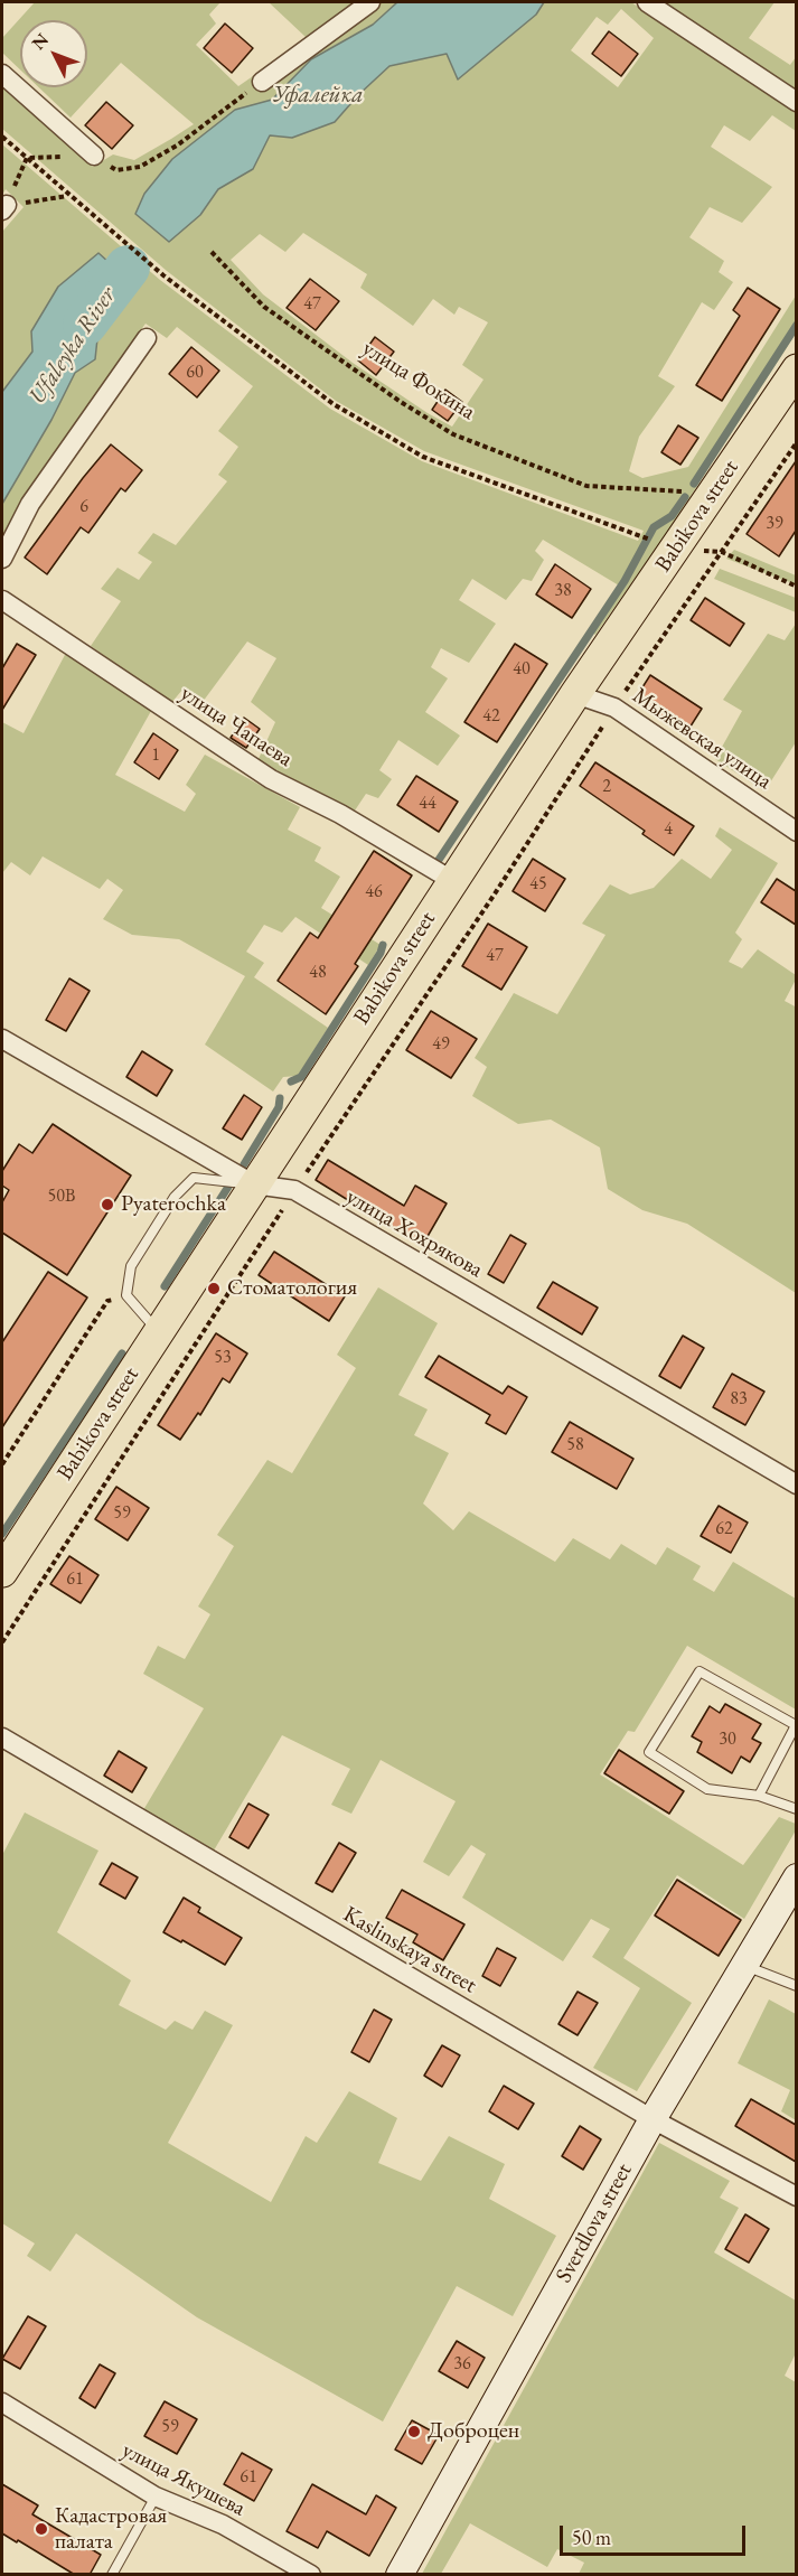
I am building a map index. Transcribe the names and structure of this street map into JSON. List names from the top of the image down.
{
  "streets": {
    "main road": ["Babikova street"],
    "street": [
      "улица Чапаева",
      "Мыжевская улица",
      "улица Хохрякова",
      "Kaslinskaya street",
      "Sverdlova street",
      "улица Якушева"
    ],
    "path": ["улица Фокина"]
  },
  "crossings": [
    ["улица Фокина", "Babikova street"],
    ["Babikova street", "улица Чапаева"],
    ["Babikova street", "Мыжевская улица"],
    ["Babikova street", "улица Хохрякова"],
    ["Kaslinskaya street", "Sverdlova street"]
  ],
  "water": ["Уфалейка", "Ufaleyka River"],
  "places": [
    "Pyaterochka",
    "Стоматология",
    "Доброцен",
    "Кадастровая палата"
  ],
  "house_numbers": [
    "47",
    "60",
    "6",
    "39",
    "38",
    "40",
    "42",
    "1",
    "2",
    "44",
    "4",
    "45",
    "46",
    "47",
    "48",
    "49",
    "50В",
    "53",
    "83",
    "58",
    "59",
    "62",
    "61",
    "30",
    "36",
    "59",
    "61"
  ],
  "scale_bar": "50 m",
  "north": "top left"
}
